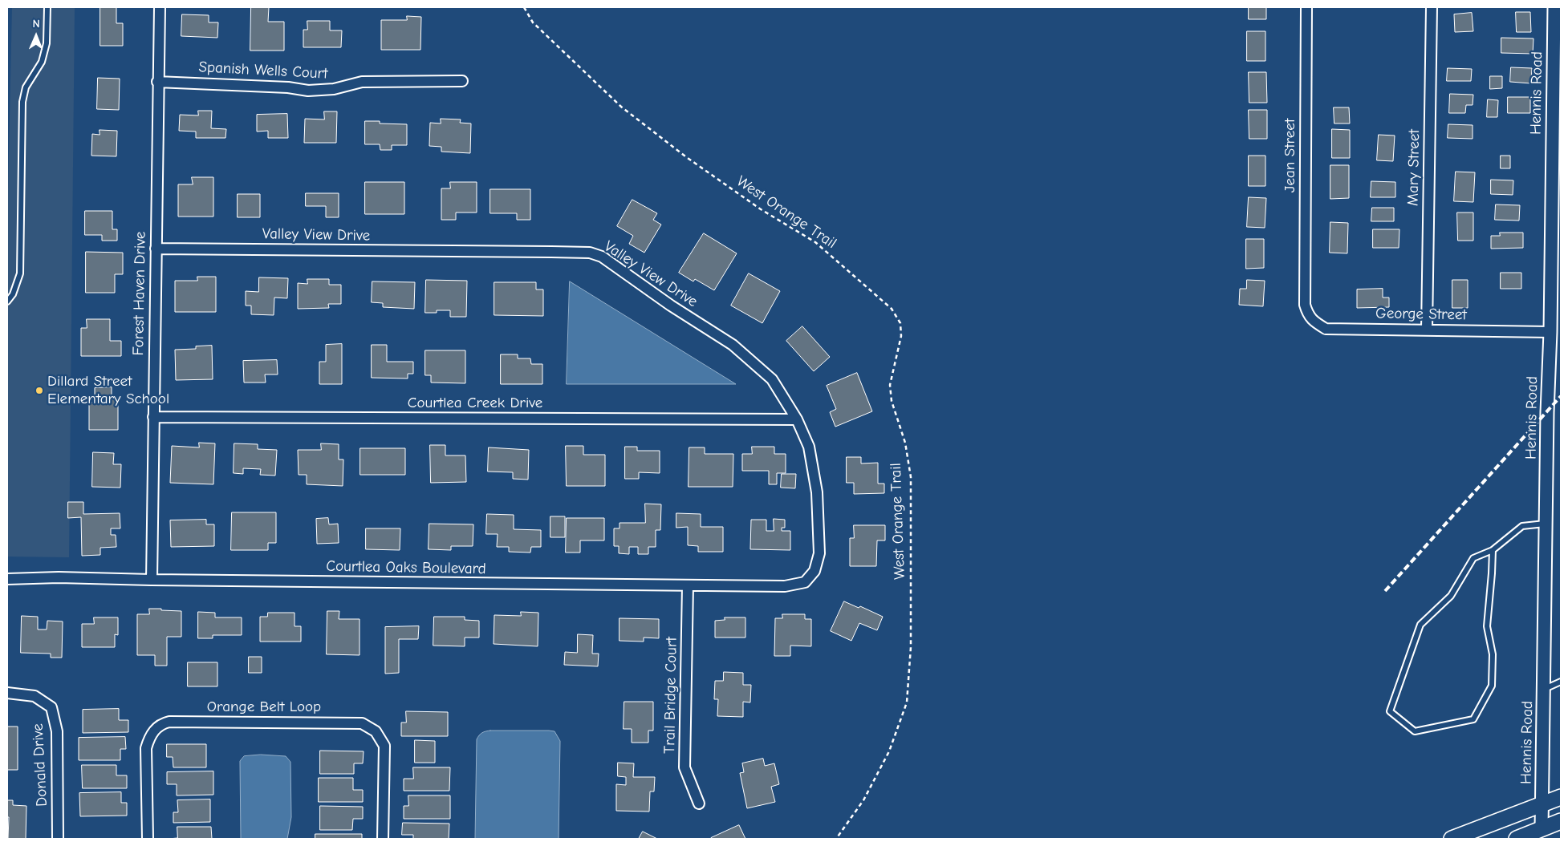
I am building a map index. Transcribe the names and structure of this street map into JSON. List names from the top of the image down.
{
  "streets": {
    "street": [
      "Spanish Wells Court",
      "Hennis Road",
      "Jean Street",
      "Mary Street",
      "Valley View Drive",
      "Forest Haven Drive",
      "George Street",
      "Courtlea Creek Drive",
      "Courtlea Oaks Boulevard",
      "Trail Bridge Court",
      "Orange Belt Loop",
      "Donald Drive"
    ],
    "path": ["West Orange Trail"]
  },
  "crossings": [
    ["Spanish Wells Court", "Forest Haven Drive"],
    ["Hennis Road", "George Street"],
    ["Jean Street", "George Street"],
    ["Mary Street", "George Street"],
    ["Valley View Drive", "Forest Haven Drive"],
    ["Valley View Drive", "Courtlea Creek Drive"],
    ["Valley View Drive", "Courtlea Oaks Boulevard"],
    ["Forest Haven Drive", "Courtlea Creek Drive"],
    ["Forest Haven Drive", "Courtlea Oaks Boulevard"],
    ["Courtlea Oaks Boulevard", "Trail Bridge Court"]
  ],
  "places": ["Dillard Street Elementary School"],
  "north": "top"
}
